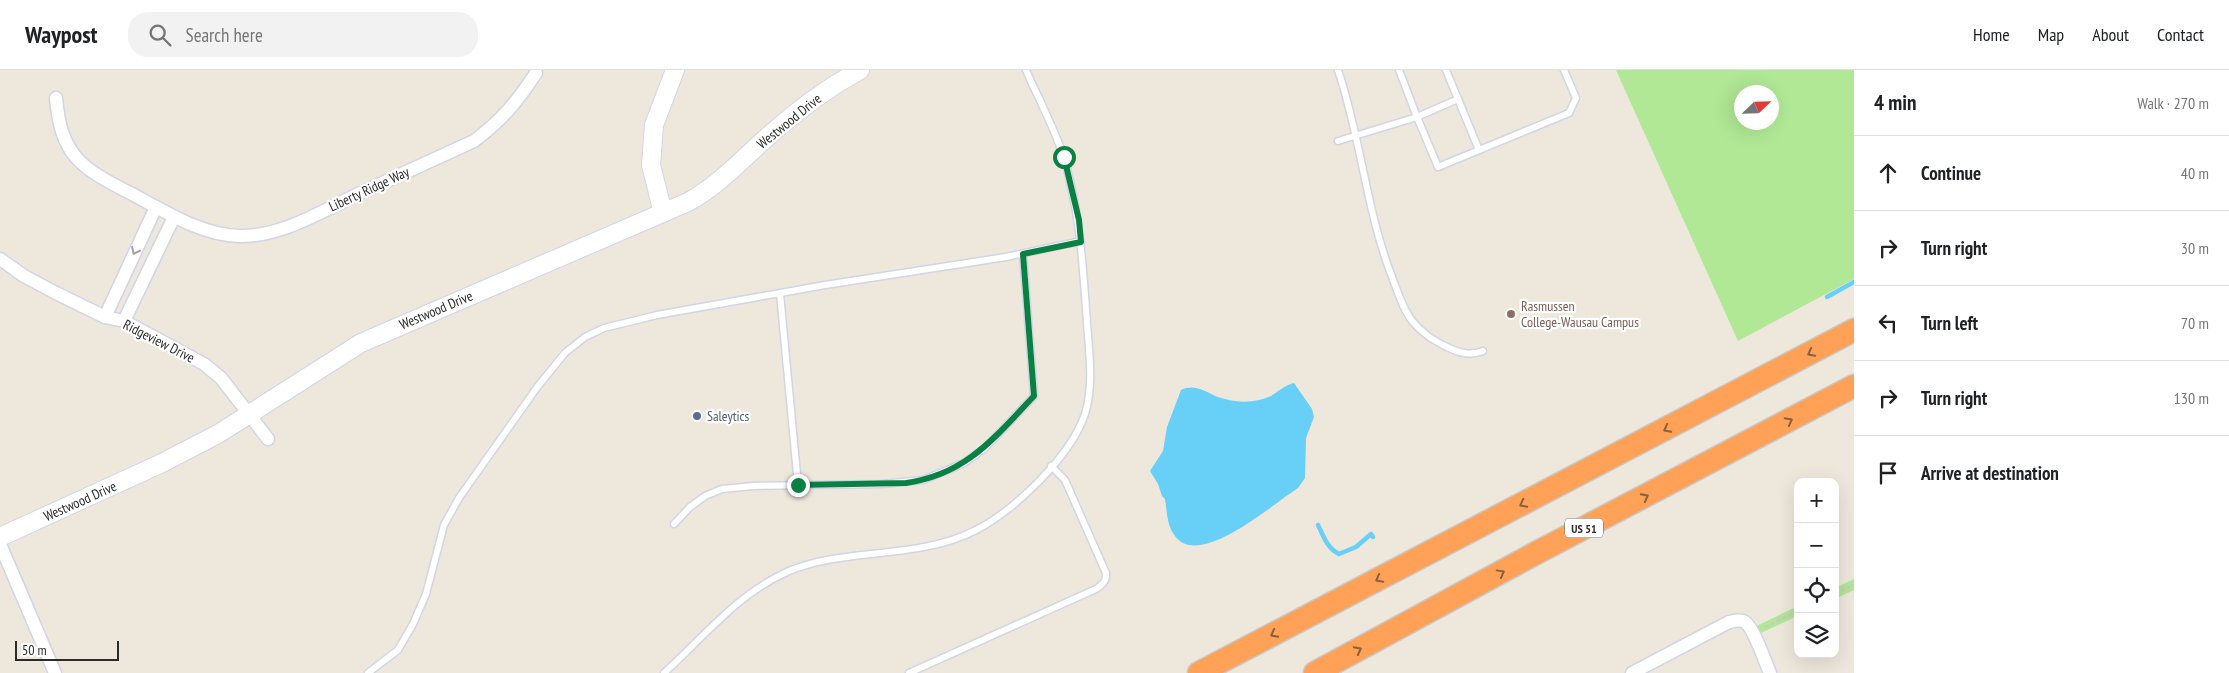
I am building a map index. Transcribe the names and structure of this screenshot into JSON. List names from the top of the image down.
{
  "streets": {
    "highway": ["US 51"],
    "street": ["Westwood Drive", "Liberty Ridge Way", "Ridgeview Drive"]
  },
  "crossings": [
    ["Westwood Drive", "Ridgeview Drive"]
  ],
  "places": ["Rasmussen College-Wausau Campus", "Saleytics"],
  "scale_bar": "50 m",
  "north": "top right",
  "page": {
    "header": "Waypost",
    "search": "Search here",
    "nav": [
      "Home",
      "Map",
      "About",
      "Contact"
    ],
    "heading": ["4 min", "Walk · 270 m"],
    "list": [
      ["Continue", "40 m"],
      ["Turn right", "30 m"],
      ["Turn left", "70 m"],
      ["Turn right", "130 m"],
      "Arrive at destination"
    ],
    "map_buttons": ["+", "−"],
    "scale": "50 m"
  }
}
